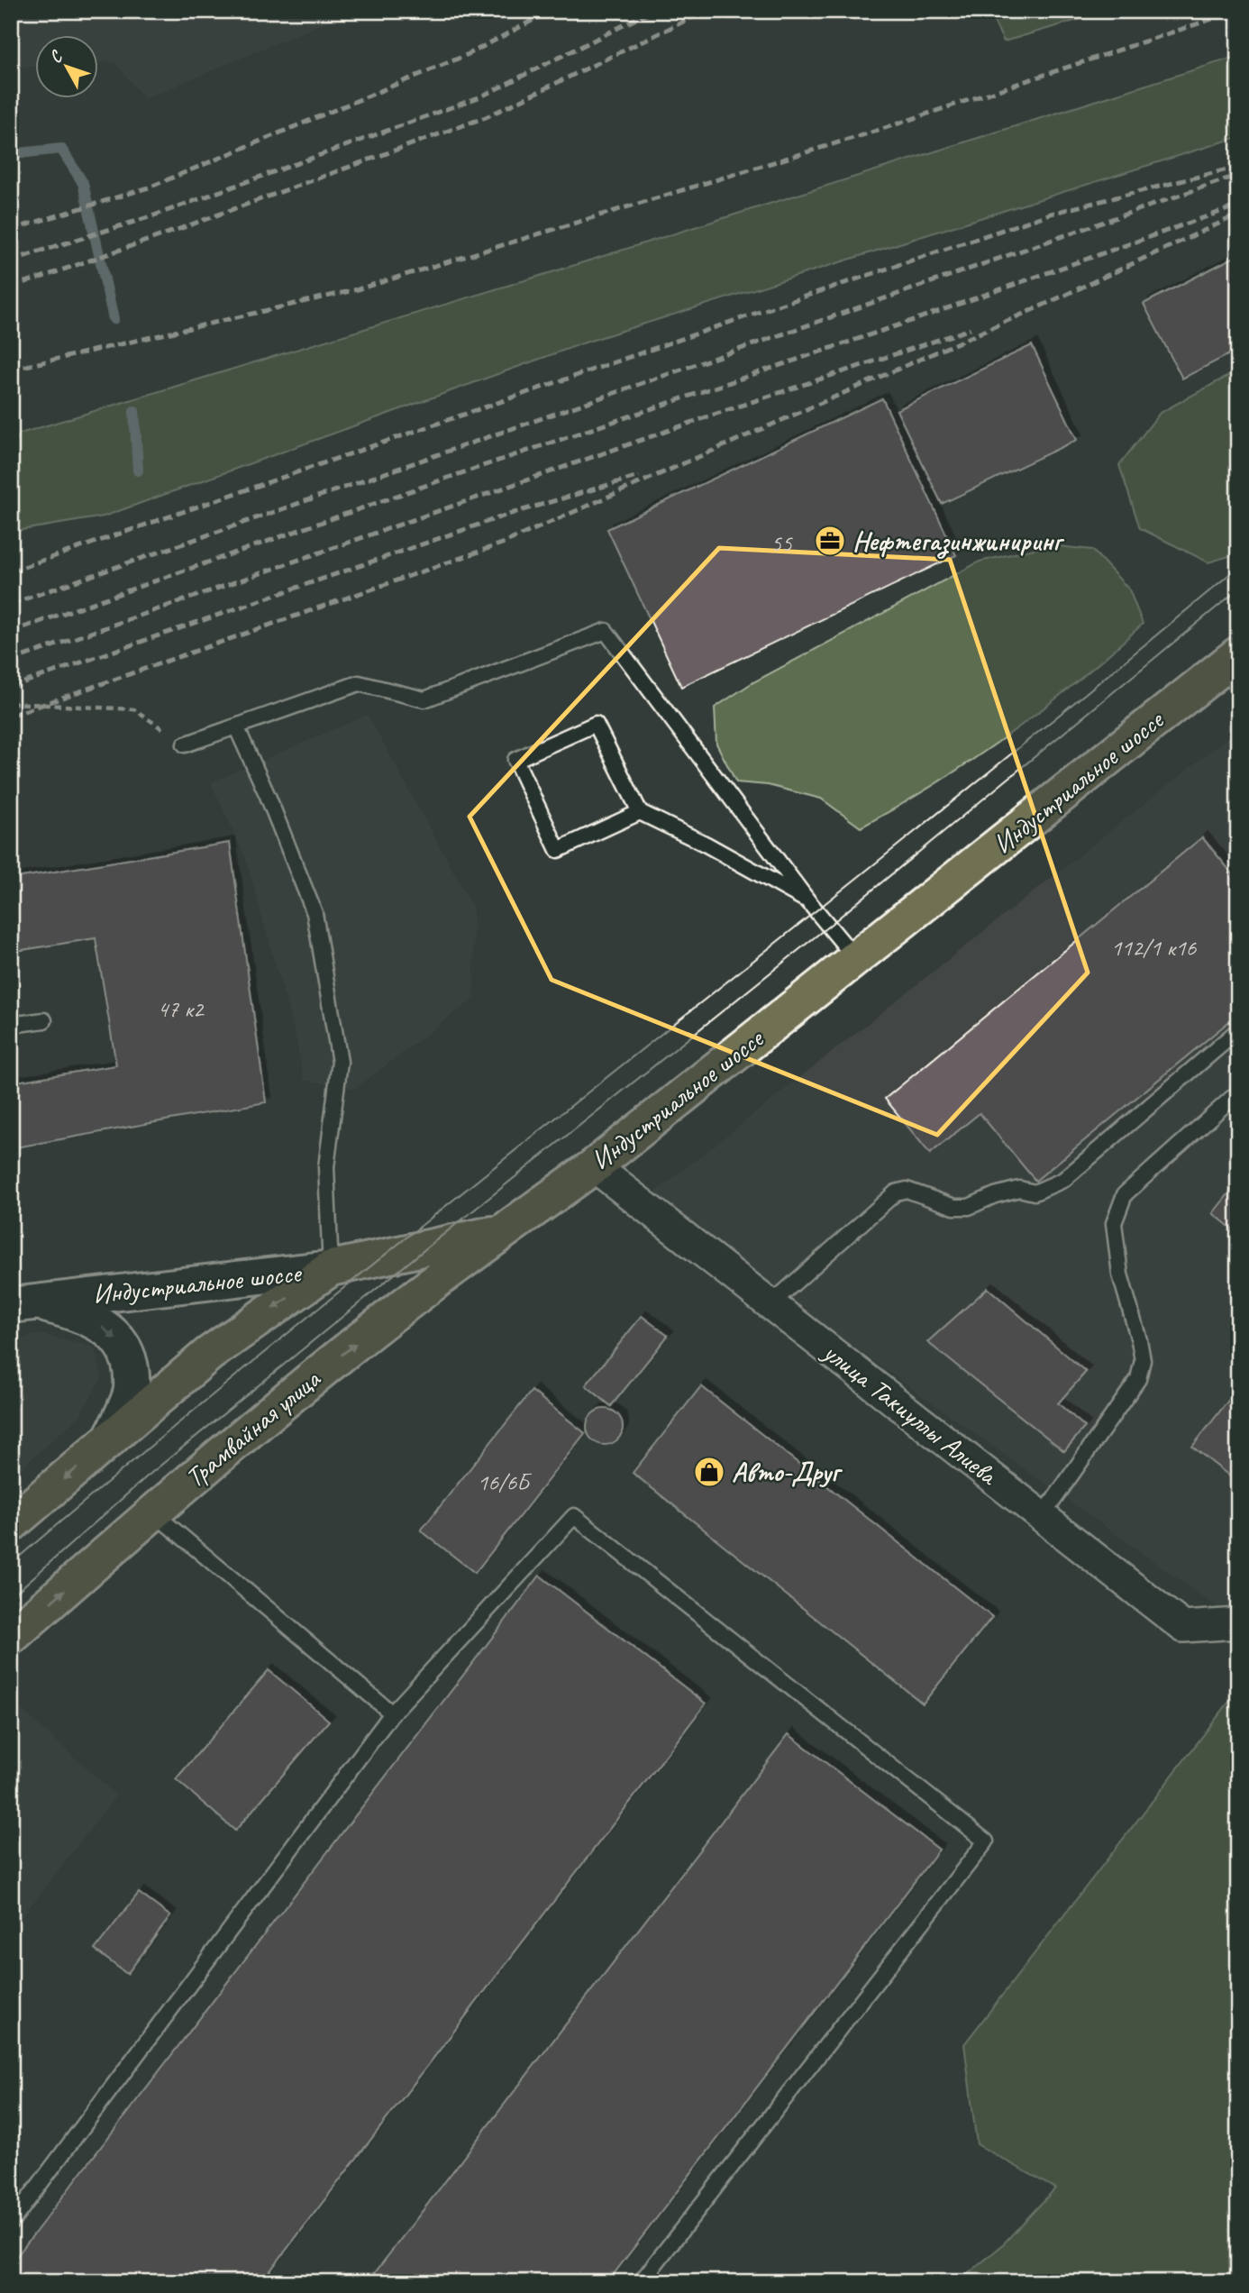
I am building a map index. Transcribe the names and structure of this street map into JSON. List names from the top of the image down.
{
  "streets": {
    "main road": ["Индустриальное шоссе", "Трамвайная улица"],
    "street": ["улица Такиуллы Алиева"]
  },
  "crossings": [
    ["Индустриальное шоссе", "улица Такиуллы Алиева"],
    ["Индустриальное шоссе", "Трамвайная улица"]
  ],
  "places": {
    "office": ["Нефтегазинжиниринг"],
    "shop": ["Авто-Друг"]
  },
  "house_numbers": [
    "55",
    "112/1 к16",
    "47 к2",
    "16/6Б"
  ],
  "north": "top left"
}
